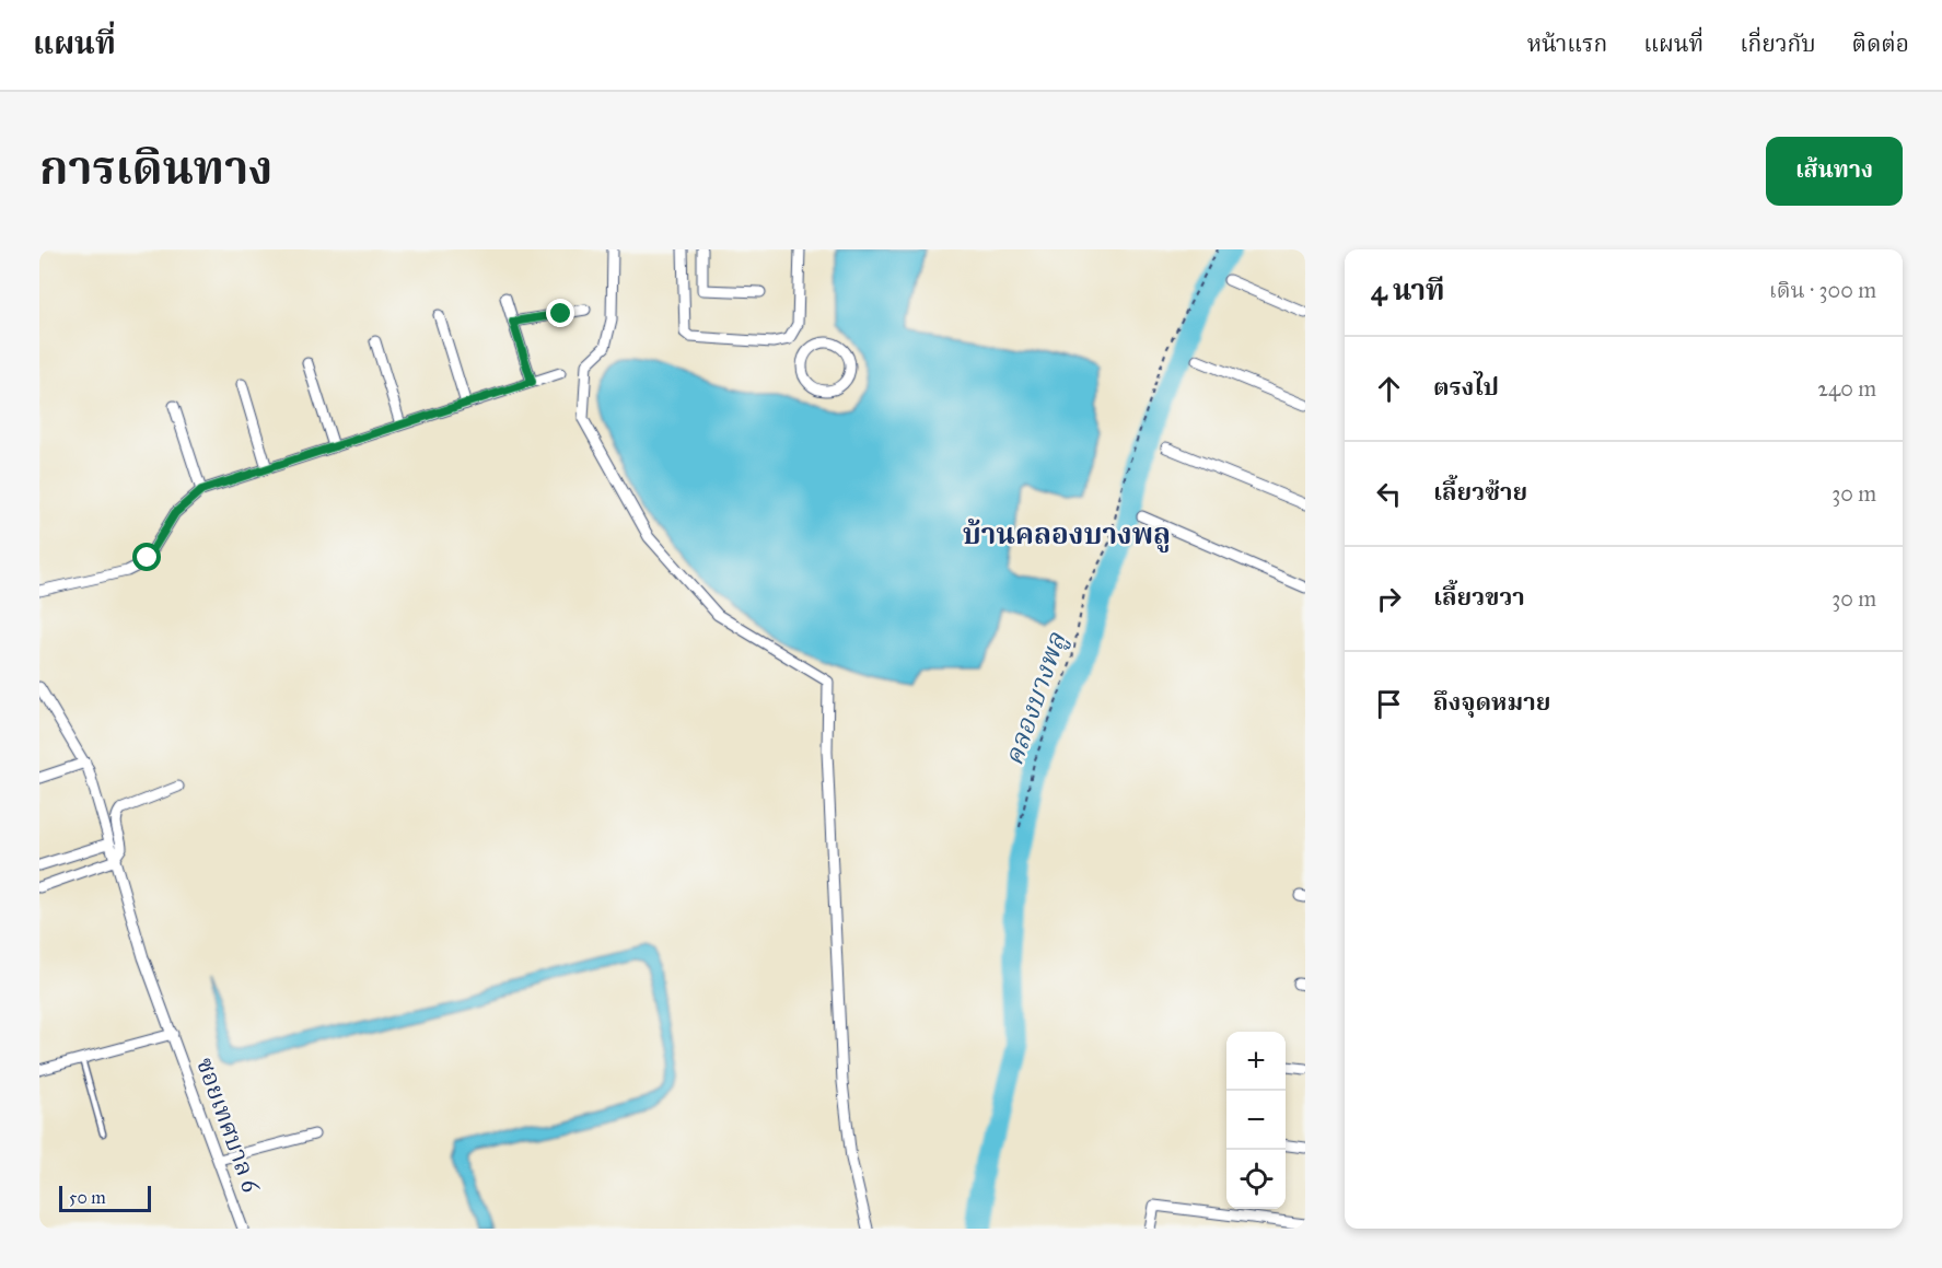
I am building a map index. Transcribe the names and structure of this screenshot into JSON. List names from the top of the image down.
{
  "streets": {
    "street": ["ซอยเทศบาล 6"]
  },
  "districts": ["บ้านคลองบางพลู"],
  "water": ["คลองบางพลู"],
  "scale_bar": "50 m",
  "page": {
    "header": "แผนที่",
    "nav": [
      "หน้าแรก",
      "แผนที่",
      "เกี่ยวกับ",
      "ติดต่อ"
    ],
    "title": "การเดินทาง",
    "buttons": "เส้นทาง",
    "heading": ["4 นาที", "เดิน · 300 m"],
    "list": [
      ["ตรงไป", "240 m"],
      ["เลี้ยวซ้าย", "30 m"],
      ["เลี้ยวขวา", "30 m"],
      "ถึงจุดหมาย"
    ],
    "map_buttons": ["+", "−"],
    "scale": "50 m"
  }
}
